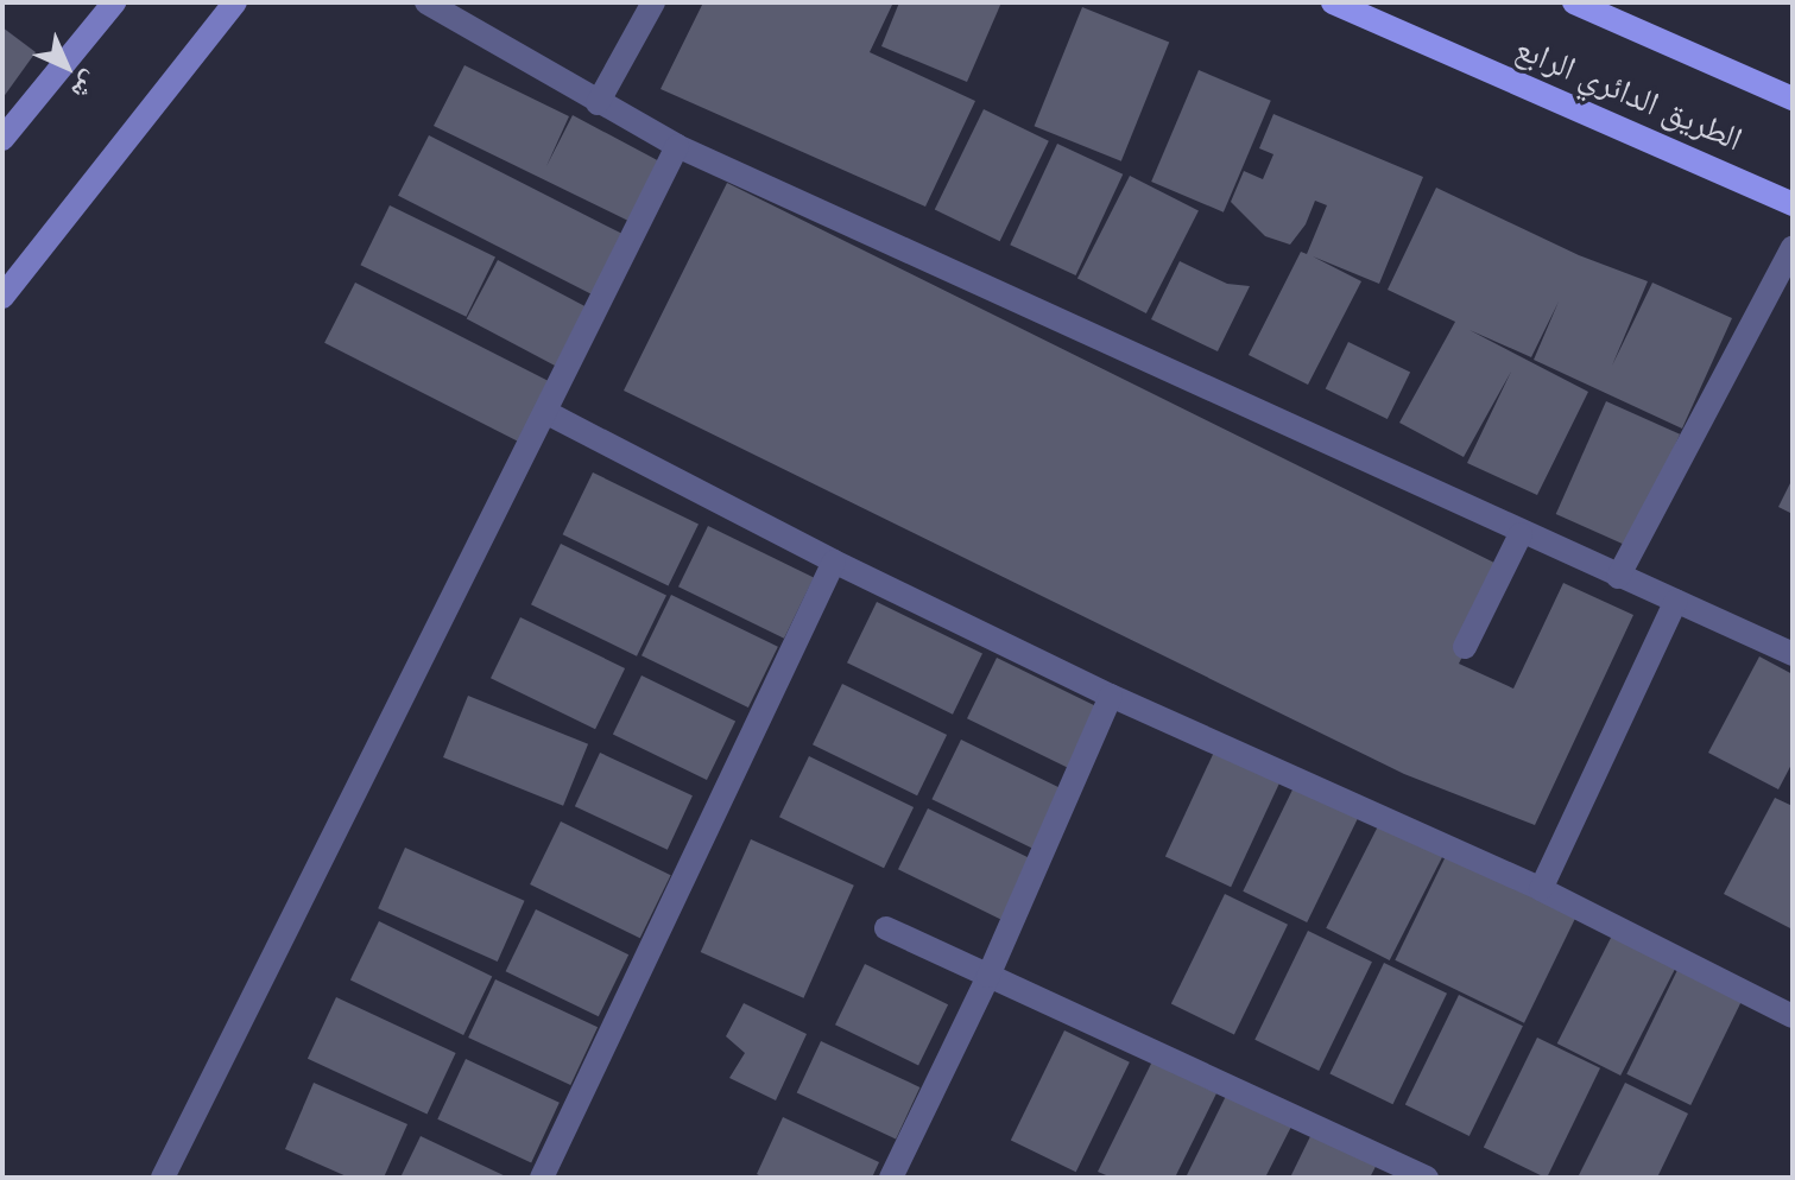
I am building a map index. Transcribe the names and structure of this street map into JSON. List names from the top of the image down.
{
  "streets": {
    "main road": ["الطريق الدائري الرابع"]
  },
  "north": "bottom right"
}
